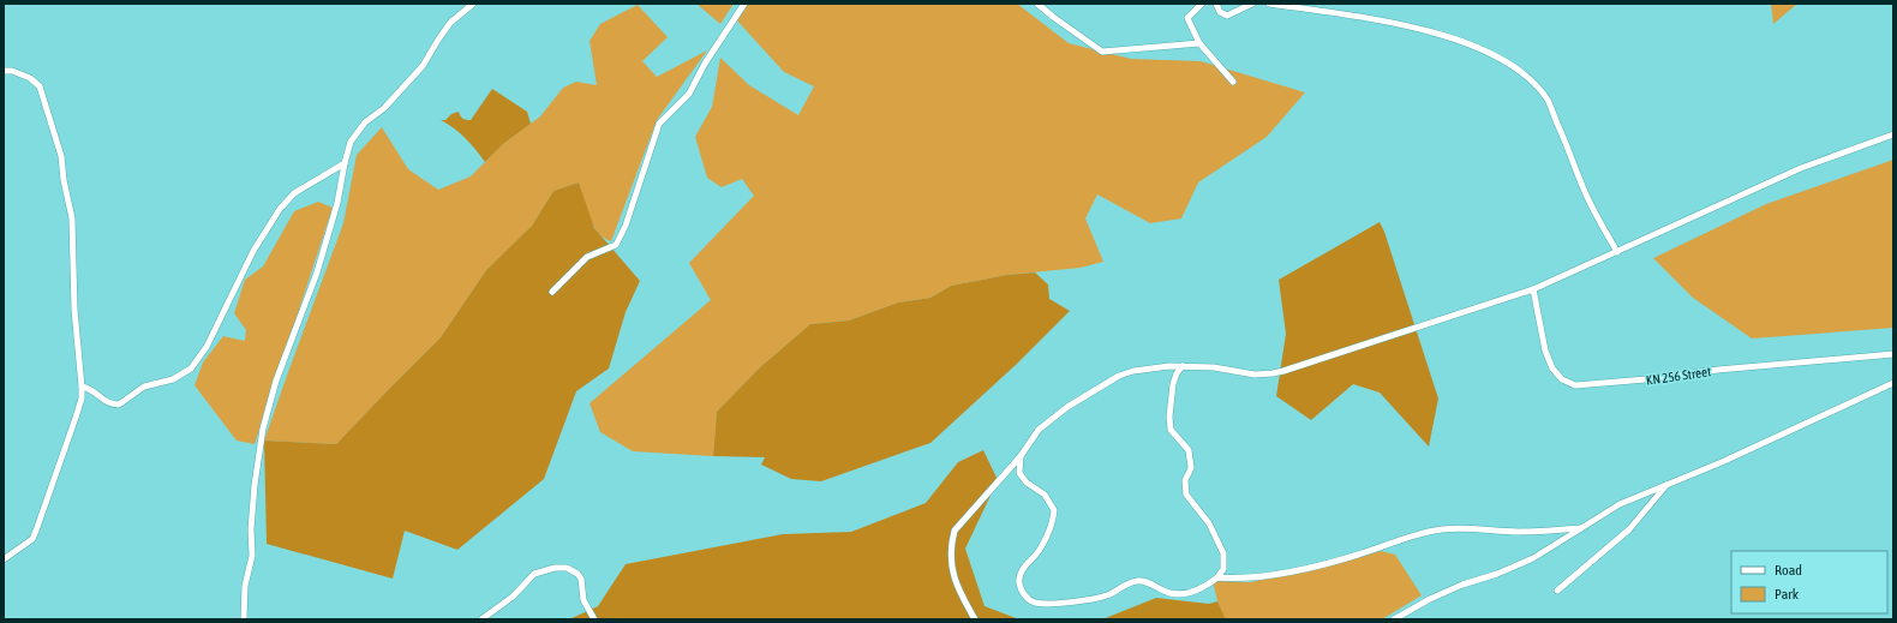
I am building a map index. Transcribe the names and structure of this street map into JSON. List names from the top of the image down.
{
  "streets": {
    "street": ["KN 256 Street"]
  },
  "legend": ["Road", "Park"]
}
